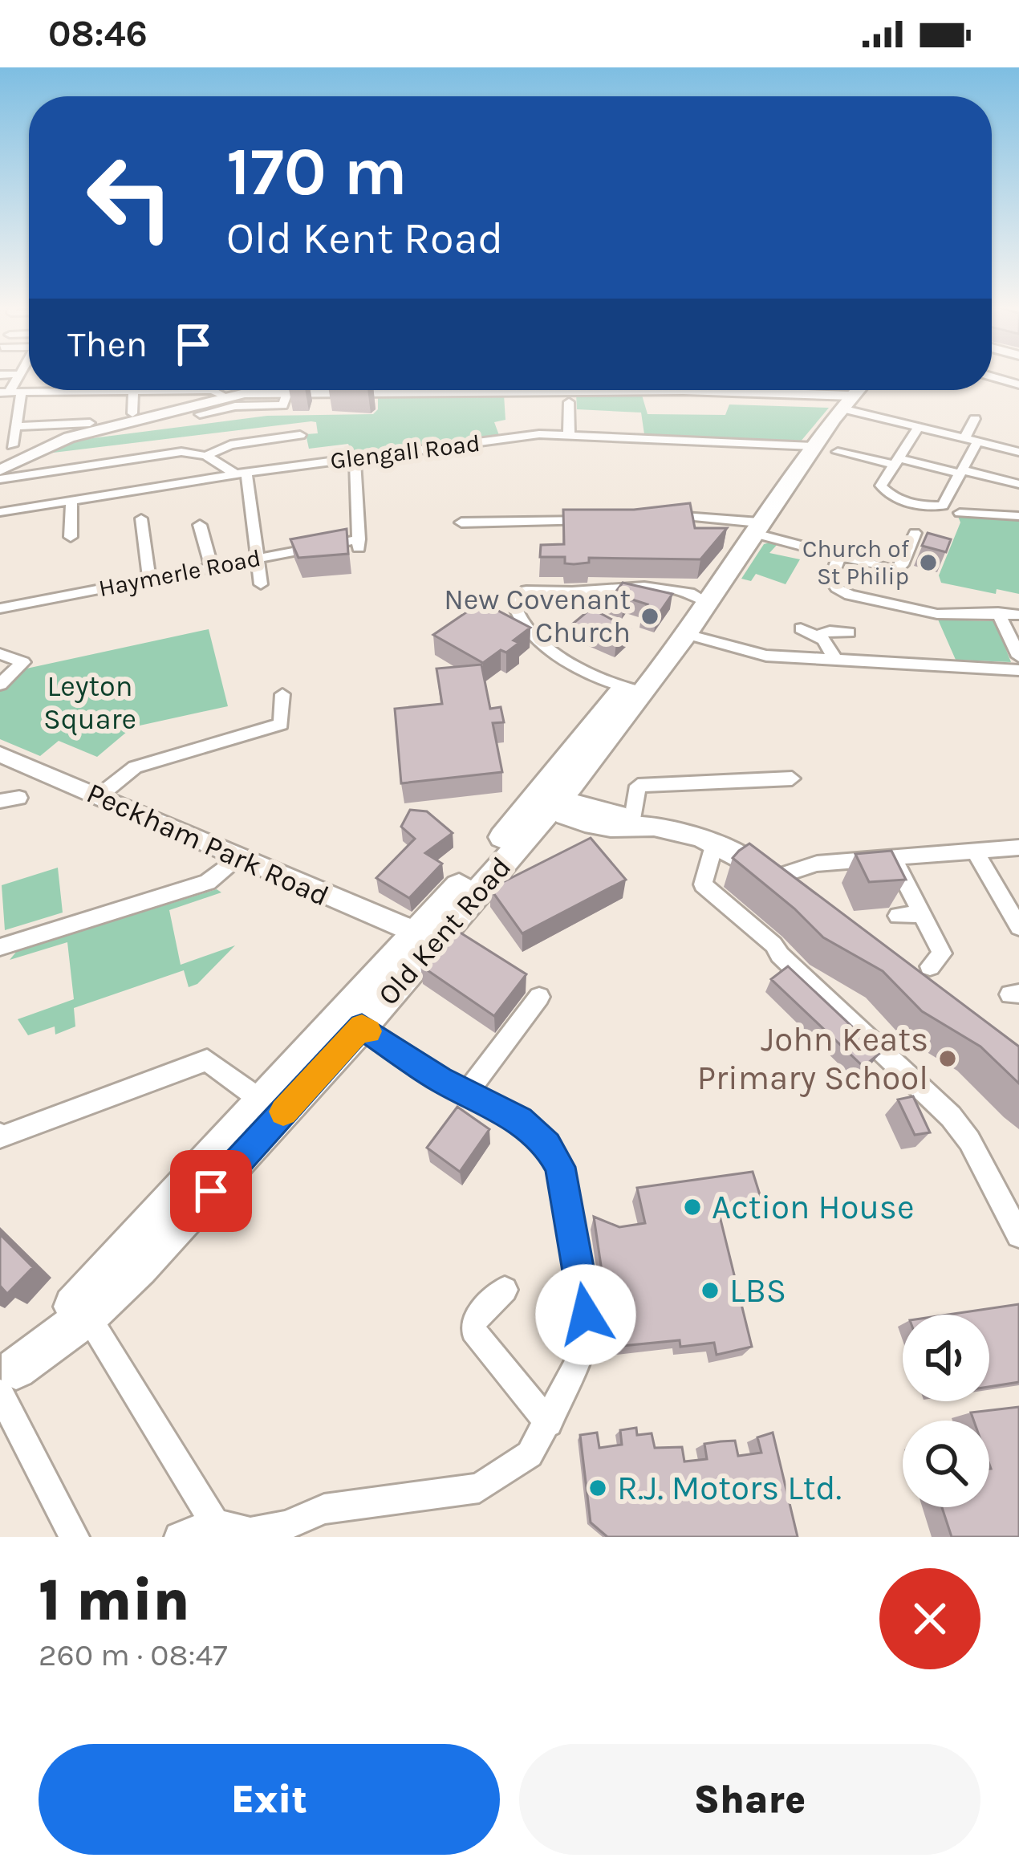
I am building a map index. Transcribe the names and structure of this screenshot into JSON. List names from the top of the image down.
{
  "streets": {
    "highway": ["Old Kent Road"],
    "main road": ["Peckham Park Road"],
    "street": ["Glengall Road", "Haymerle Road"]
  },
  "crossings": [
    ["Glengall Road", "Old Kent Road"],
    ["Peckham Park Road", "Old Kent Road"]
  ],
  "parks": ["Leyton Square"],
  "places": [
    "Church of St Philip",
    "New Covenant Church",
    "John Keats Primary School",
    "Action House",
    "LBS",
    "R.J. Motors Ltd."
  ],
  "page": {
    "status": "08:46",
    "turn": ["170 m", "Old Kent Road"],
    "then": "Then",
    "heading": ["1 min", "260 m · 08:47"],
    "buttons": ["Exit", "Share"]
  }
}
